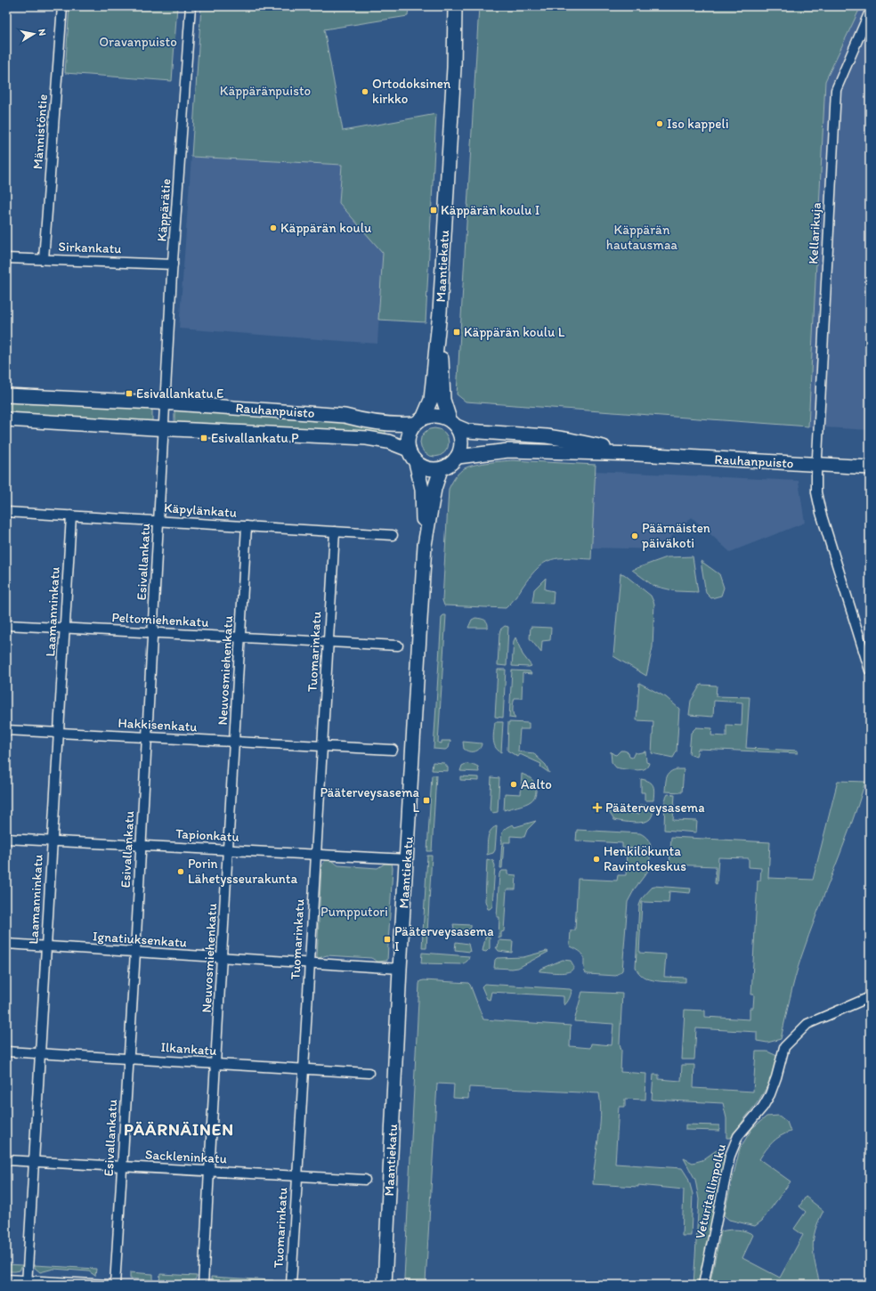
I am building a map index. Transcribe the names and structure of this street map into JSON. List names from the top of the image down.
{
  "streets": {
    "main road": ["Maantiekatu", "Rauhanpuisto"],
    "street": [
      "Männistöntie",
      "Käppärätie",
      "Kellarikuja",
      "Sirkankatu",
      "Käpylänkatu",
      "Esivallankatu",
      "Laamanninkatu",
      "Peltomiehenkatu",
      "Tuomarinkatu",
      "Neuvosmiehenkatu",
      "Hakkisenkatu",
      "Tapionkatu",
      "Ignatiuksenkatu",
      "Ilkankatu",
      "Sackleninkatu",
      "Veturitallinpolku"
    ]
  },
  "crossings": [
    ["Männistöntie", "Sirkankatu"],
    ["Käppärätie", "Sirkankatu"],
    ["Käppärätie", "Rauhanpuisto"],
    ["Käppärätie", "Esivallankatu"],
    ["Kellarikuja", "Rauhanpuisto"],
    ["Maantiekatu", "Rauhanpuisto"],
    ["Maantiekatu", "Tapionkatu"],
    ["Maantiekatu", "Ignatiuksenkatu"],
    ["Rauhanpuisto", "Esivallankatu"],
    ["Käpylänkatu", "Esivallankatu"],
    ["Käpylänkatu", "Laamanninkatu"],
    ["Käpylänkatu", "Tuomarinkatu"],
    ["Käpylänkatu", "Neuvosmiehenkatu"],
    ["Esivallankatu", "Peltomiehenkatu"],
    ["Esivallankatu", "Hakkisenkatu"],
    ["Esivallankatu", "Tapionkatu"],
    ["Esivallankatu", "Ignatiuksenkatu"],
    ["Esivallankatu", "Ilkankatu"],
    ["Esivallankatu", "Sackleninkatu"],
    ["Laamanninkatu", "Peltomiehenkatu"],
    ["Laamanninkatu", "Hakkisenkatu"],
    ["Laamanninkatu", "Tapionkatu"],
    ["Laamanninkatu", "Ignatiuksenkatu"],
    ["Laamanninkatu", "Ilkankatu"],
    ["Laamanninkatu", "Sackleninkatu"],
    ["Peltomiehenkatu", "Tuomarinkatu"],
    ["Peltomiehenkatu", "Neuvosmiehenkatu"],
    ["Tuomarinkatu", "Hakkisenkatu"],
    ["Tuomarinkatu", "Tapionkatu"],
    ["Tuomarinkatu", "Ignatiuksenkatu"],
    ["Tuomarinkatu", "Ilkankatu"],
    ["Tuomarinkatu", "Sackleninkatu"],
    ["Neuvosmiehenkatu", "Hakkisenkatu"],
    ["Neuvosmiehenkatu", "Tapionkatu"],
    ["Neuvosmiehenkatu", "Ignatiuksenkatu"],
    ["Neuvosmiehenkatu", "Ilkankatu"],
    ["Neuvosmiehenkatu", "Sackleninkatu"]
  ],
  "districts": ["PÄÄRNÄINEN"],
  "parks": [
    "Oravanpuisto",
    "Käppäränpuisto",
    "Käppärän hautausmaa",
    "Pumpputori"
  ],
  "places": {
    "other": [
      "Ortodoksinen kirkko",
      "Iso kappeli",
      "Käppärän koulu",
      "Päärnäisten päiväkoti",
      "Aalto",
      "Henkilökunta Ravintokeskus",
      "Porin Lähetysseurakunta"
    ],
    "transit": [
      "Käppärän koulu I",
      "Käppärän koulu L",
      "Esivallankatu E",
      "Esivallankatu P",
      "Pääterveysasema L",
      "Pääterveysasema I"
    ],
    "health": ["Pääterveysasema"]
  },
  "north": "right"
}
